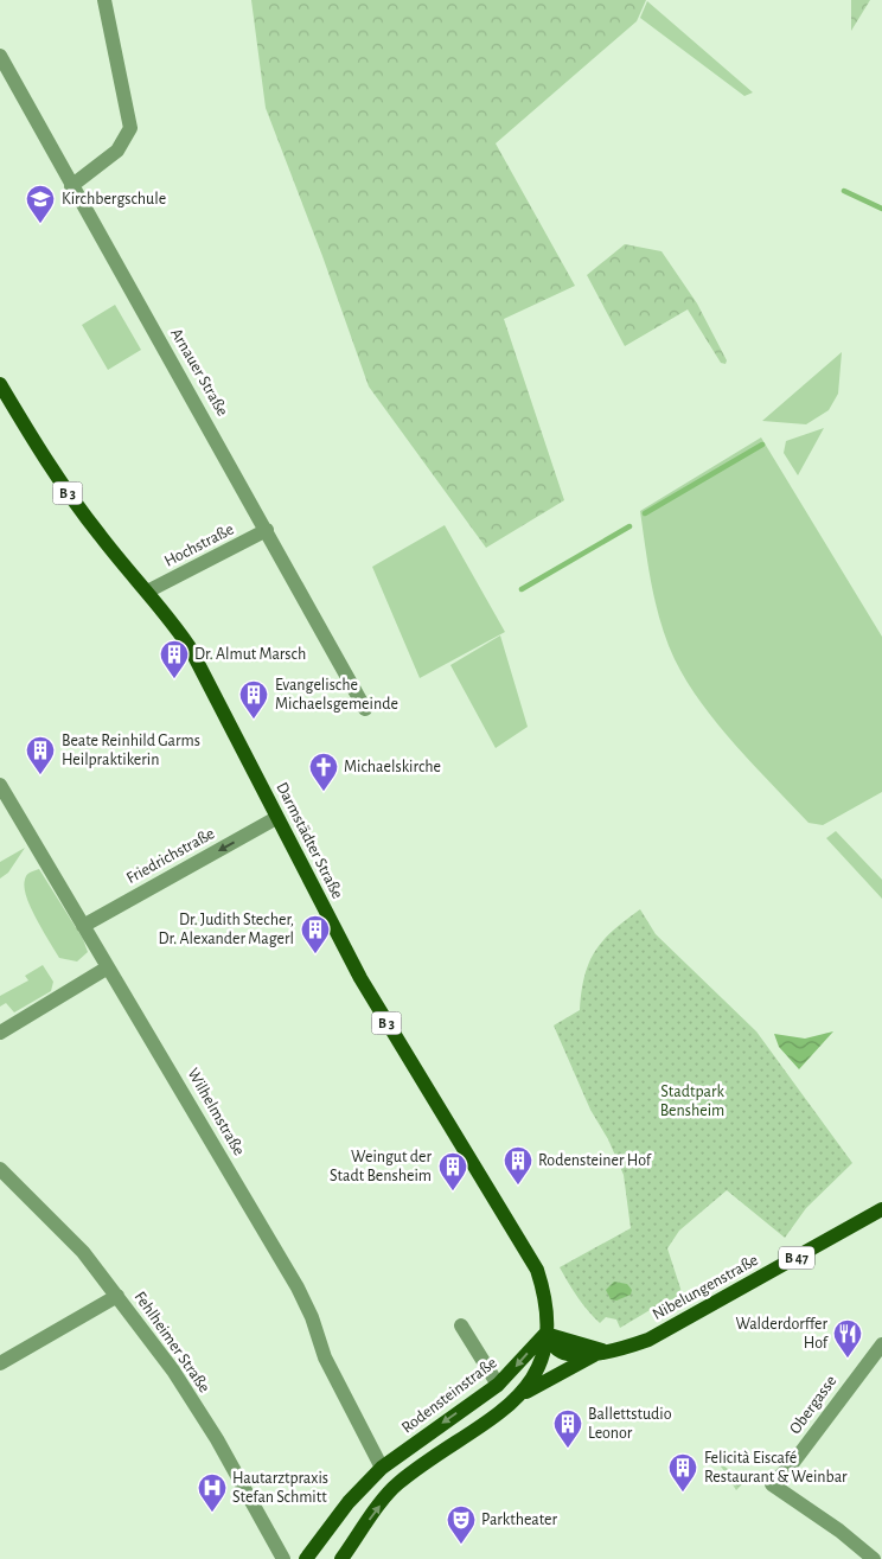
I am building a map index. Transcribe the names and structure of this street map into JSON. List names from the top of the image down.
{
  "streets": {
    "main road": [
      "B 3",
      "Darmstädter Straße",
      "B 47",
      "Nibelungenstraße",
      "Rodensteinstraße"
    ],
    "street": [
      "Arnauer Straße",
      "Hochstraße",
      "Friedrichstraße",
      "Wilhelmstraße",
      "Fehlheimer Straße",
      "Obergasse"
    ]
  },
  "crossings": [
    ["Arnauer Straße", "Hochstraße"],
    ["B 3", "Darmstädter Straße"],
    ["B 3", "B 47"],
    ["B 3", "Nibelungenstraße"],
    ["B 3", "Rodensteinstraße"],
    ["Hochstraße", "Darmstädter Straße"],
    ["Darmstädter Straße", "Friedrichstraße"],
    ["Darmstädter Straße", "Nibelungenstraße"],
    ["Darmstädter Straße", "Rodensteinstraße"],
    ["Friedrichstraße", "Wilhelmstraße"],
    ["Wilhelmstraße", "Rodensteinstraße"],
    ["B 47", "Nibelungenstraße"],
    ["Nibelungenstraße", "Rodensteinstraße"]
  ],
  "one_way": ["Friedrichstraße"],
  "parks": ["Stadtpark Bensheim"],
  "places": {
    "school or university": ["Kirchbergschule"],
    "building": [
      "Dr. Almut Marsch",
      "Evangelische Michaelsgemeinde",
      "Beate Reinhild Garms Heilpraktikerin",
      "Dr. Judith Stecher, Dr. Alexander Magerl",
      "Rodensteiner Hof",
      "Weingut der Stadt Bensheim",
      "Ballettstudio Leonor",
      "Felicità Eiscafé Restaurant & Weinbar"
    ],
    "church": ["Michaelskirche"],
    "restaurant": ["Walderdorffer Hof"],
    "hospital": ["Hautarztpraxis Stefan Schmitt"],
    "theatre": ["Parktheater"]
  }
}
